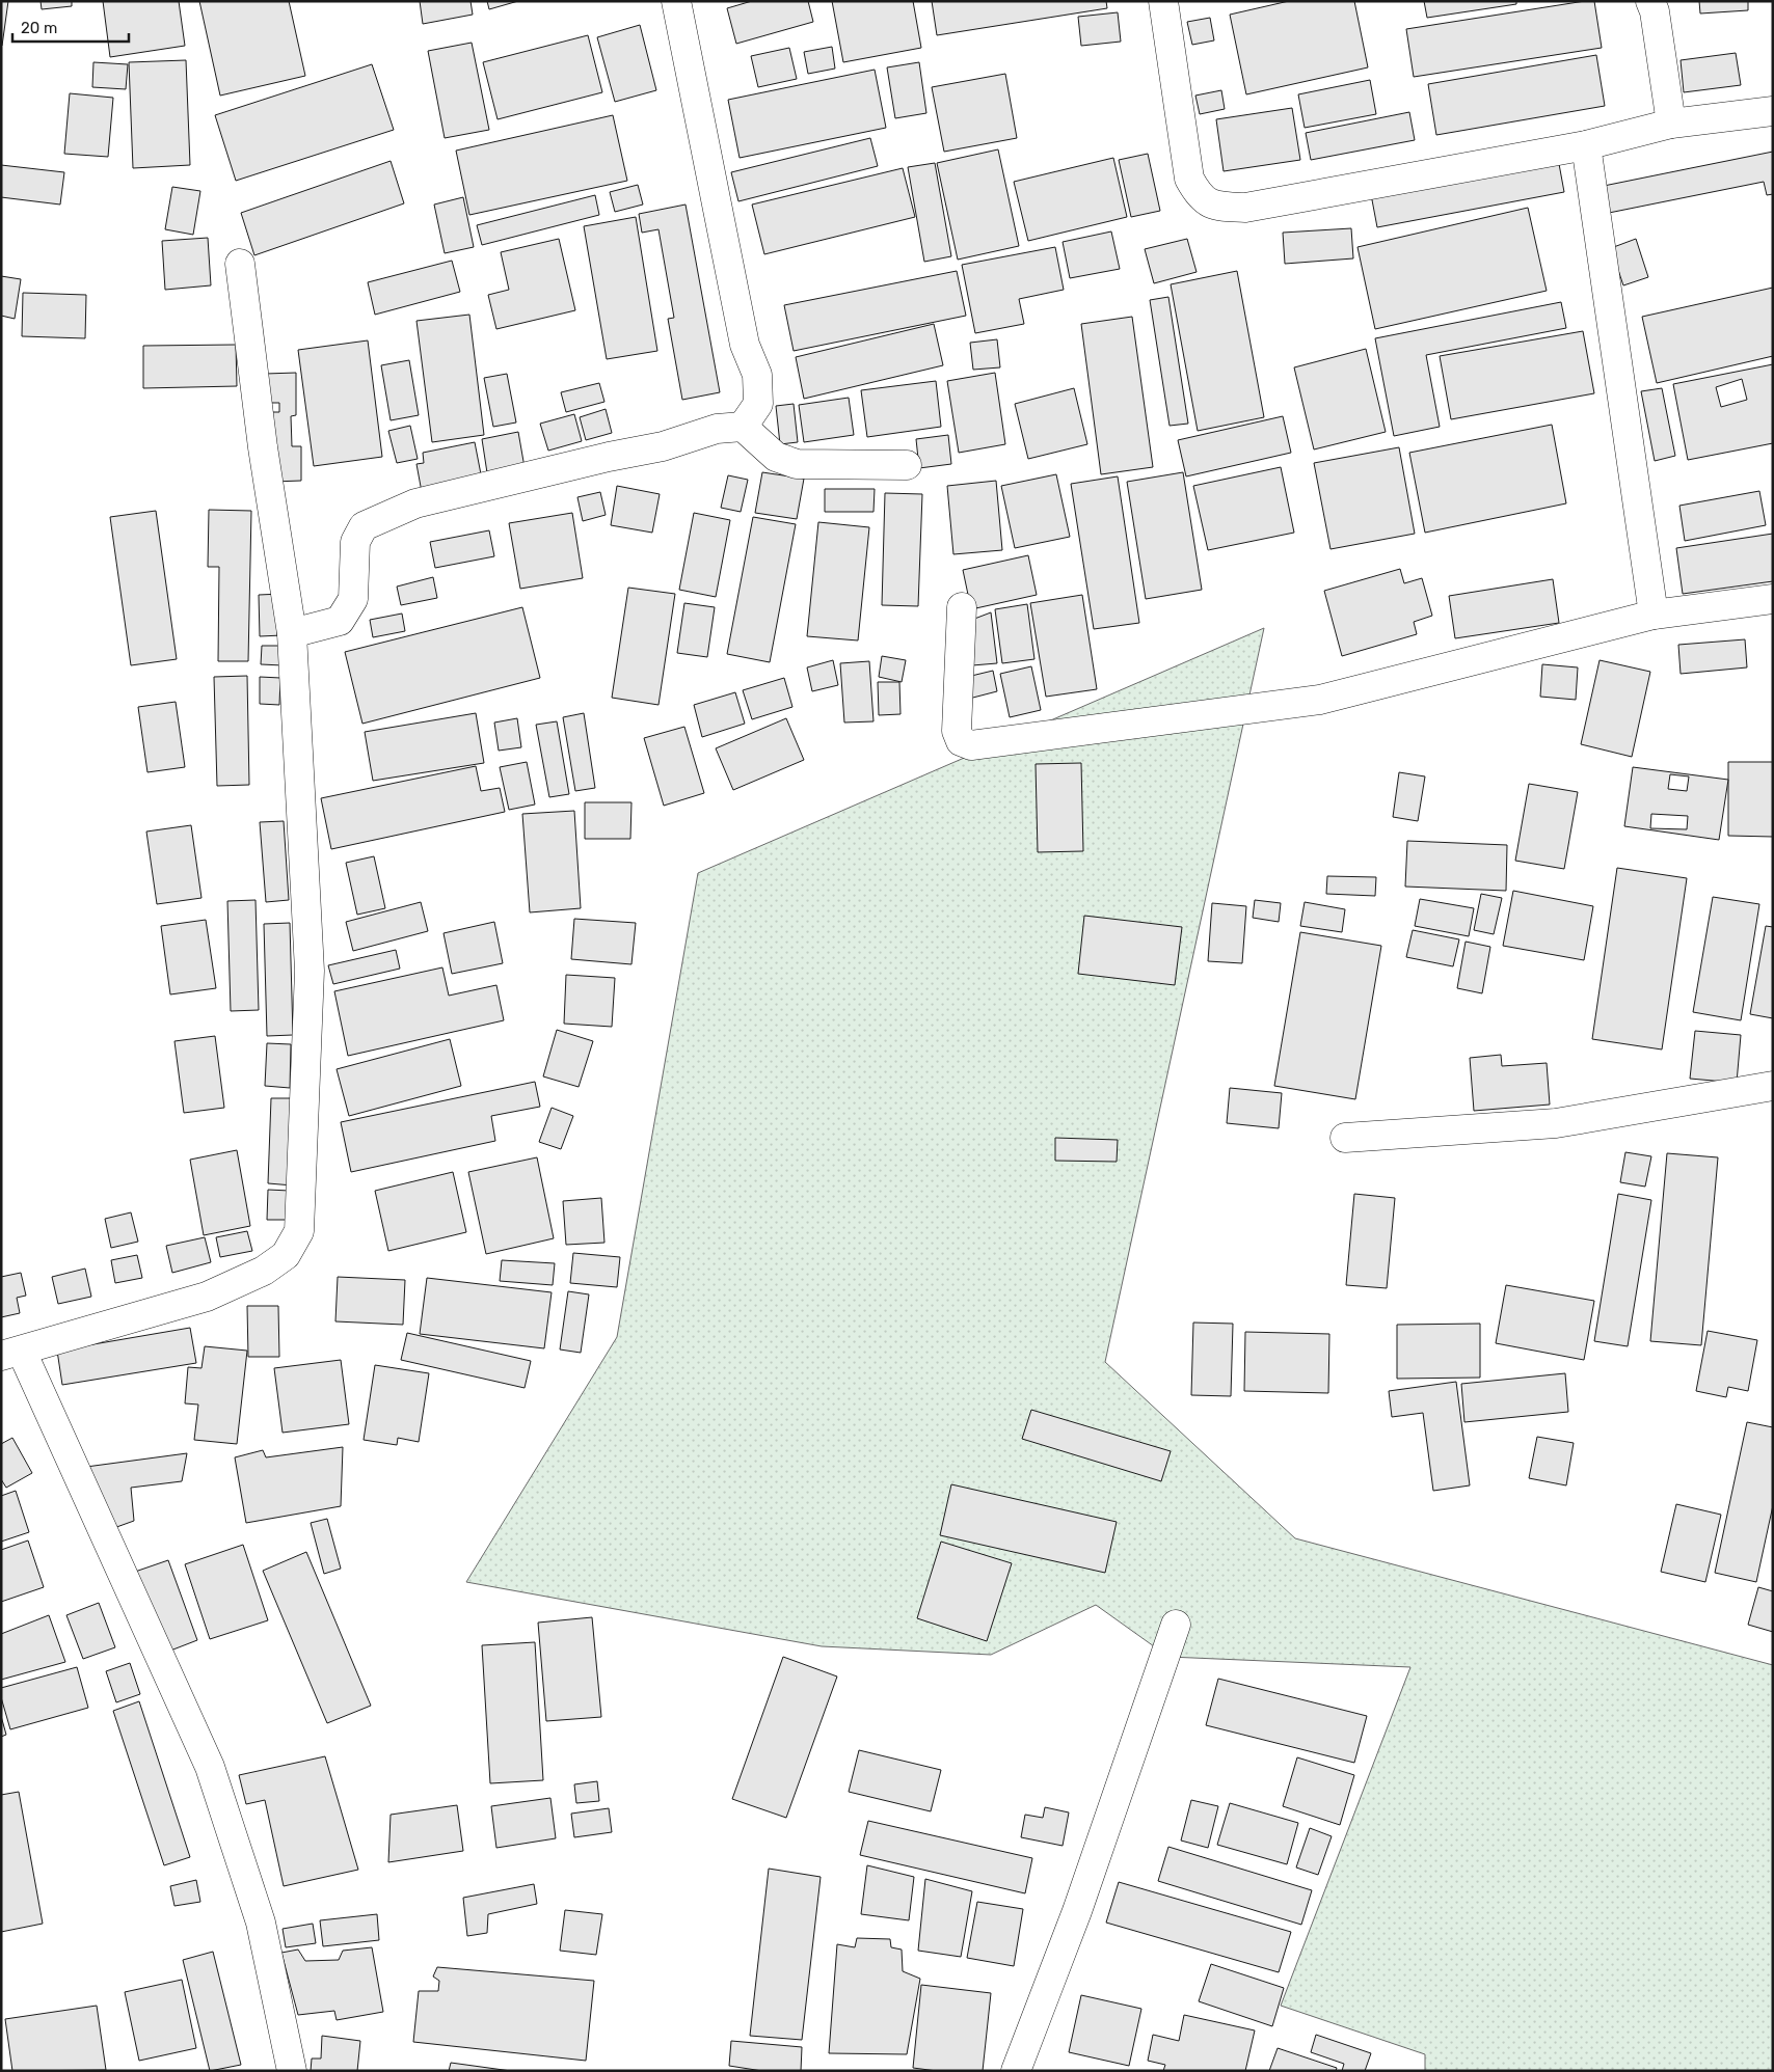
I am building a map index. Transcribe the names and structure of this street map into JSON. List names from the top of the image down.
{
  "scale_bar": "20 m"
}
